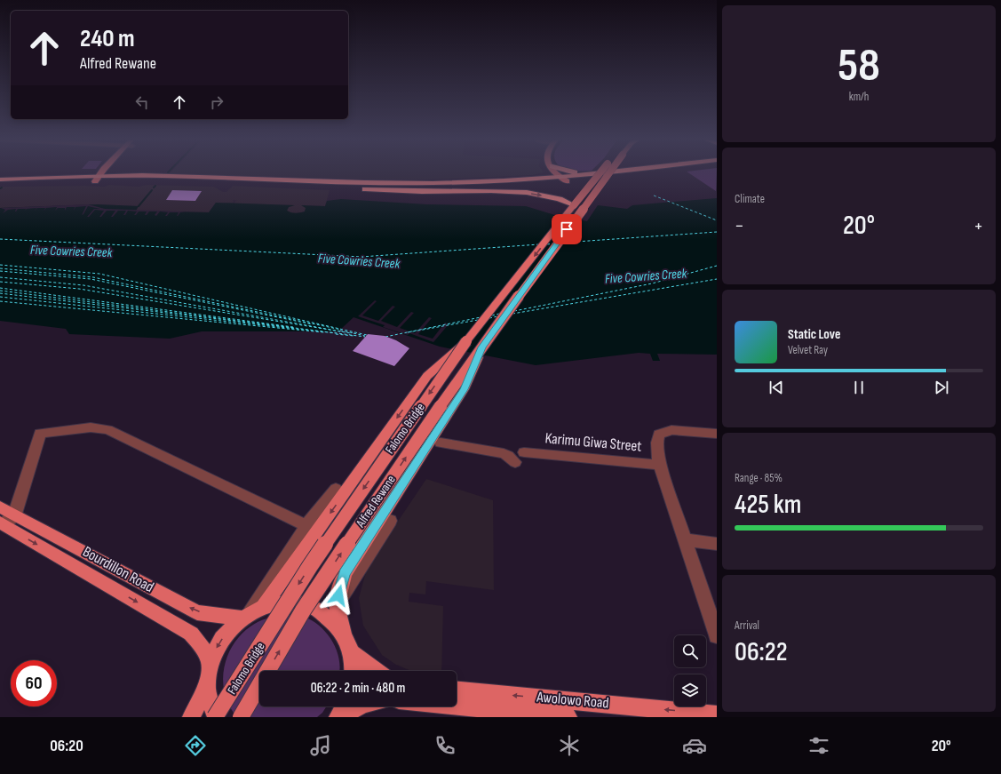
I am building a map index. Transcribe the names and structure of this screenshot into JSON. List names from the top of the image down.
{
  "streets": {
    "main road": [
      "Falomo Bridge",
      "Alfred Rewane",
      "Bourdillon Road",
      "Awolowo Road"
    ],
    "street": ["Karimu Giwa Street"]
  },
  "water": ["Five Cowries Creek"],
  "page": {
    "tile": [
      ["58", "km/h"],
      "Climate",
      ["Range · 85%", "425 km"],
      ["Arrival", "06:22"]
    ],
    "turn": ["240 m", "Alfred Rewane"],
    "heat": ["−", "20°", "+"],
    "song": ["Static Love", "Velvet Ray"],
    "limit": "60",
    "trip": "06:22 · 2 min · 480 m",
    "tabs": ["06:20", "20°"]
  }
}
